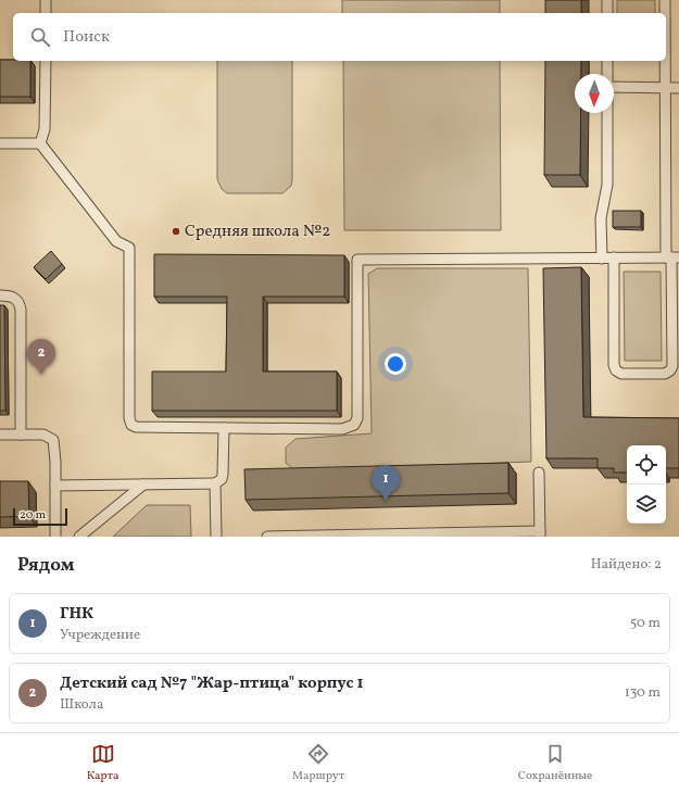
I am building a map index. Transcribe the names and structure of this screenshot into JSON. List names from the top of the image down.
{
  "places": ["Средняя школа №2"],
  "scale_bar": "20 m",
  "north": "bottom",
  "page": {
    "search": "Поиск",
    "pins": ["2", "1"],
    "scale": "20 m",
    "heading": ["Рядом", "Найдено: 2"],
    "list": [
      {
        "mark": "1",
        "name": "ГНК",
        "note": "Учреждение",
        "value": "50 m"
      },
      {
        "mark": "2",
        "name": "Детский сад №7 \"Жар-птица\" корпус 1",
        "note": "Школа",
        "value": "130 m"
      }
    ],
    "nav": ["Карта", "Маршрут", "Сохранённые"]
  }
}
